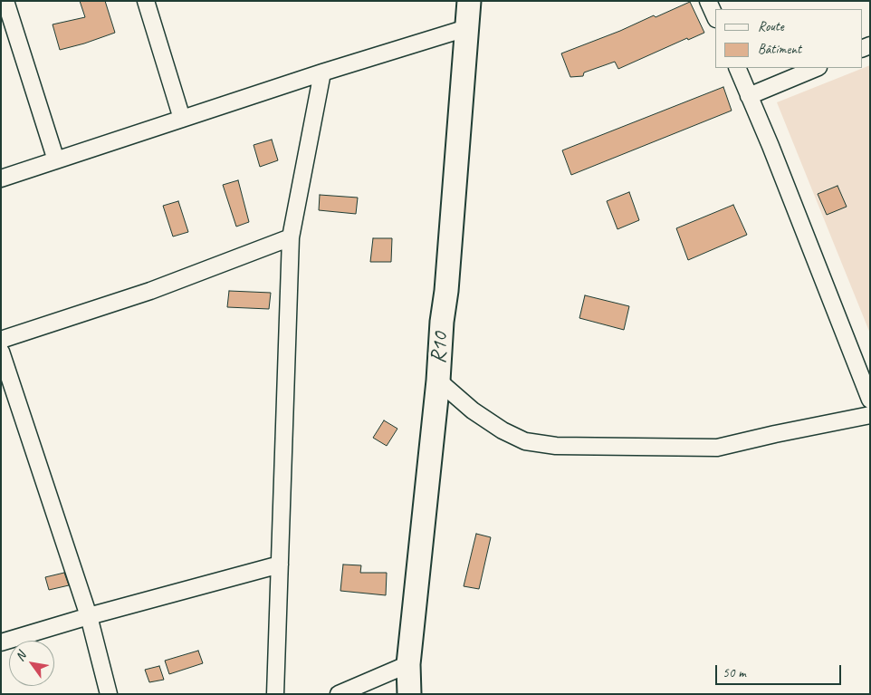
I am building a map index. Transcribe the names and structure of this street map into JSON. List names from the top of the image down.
{
  "streets": {
    "main road": ["R10"]
  },
  "legend": ["Route", "Bâtiment"],
  "scale_bar": "50 m",
  "north": "top left"
}
